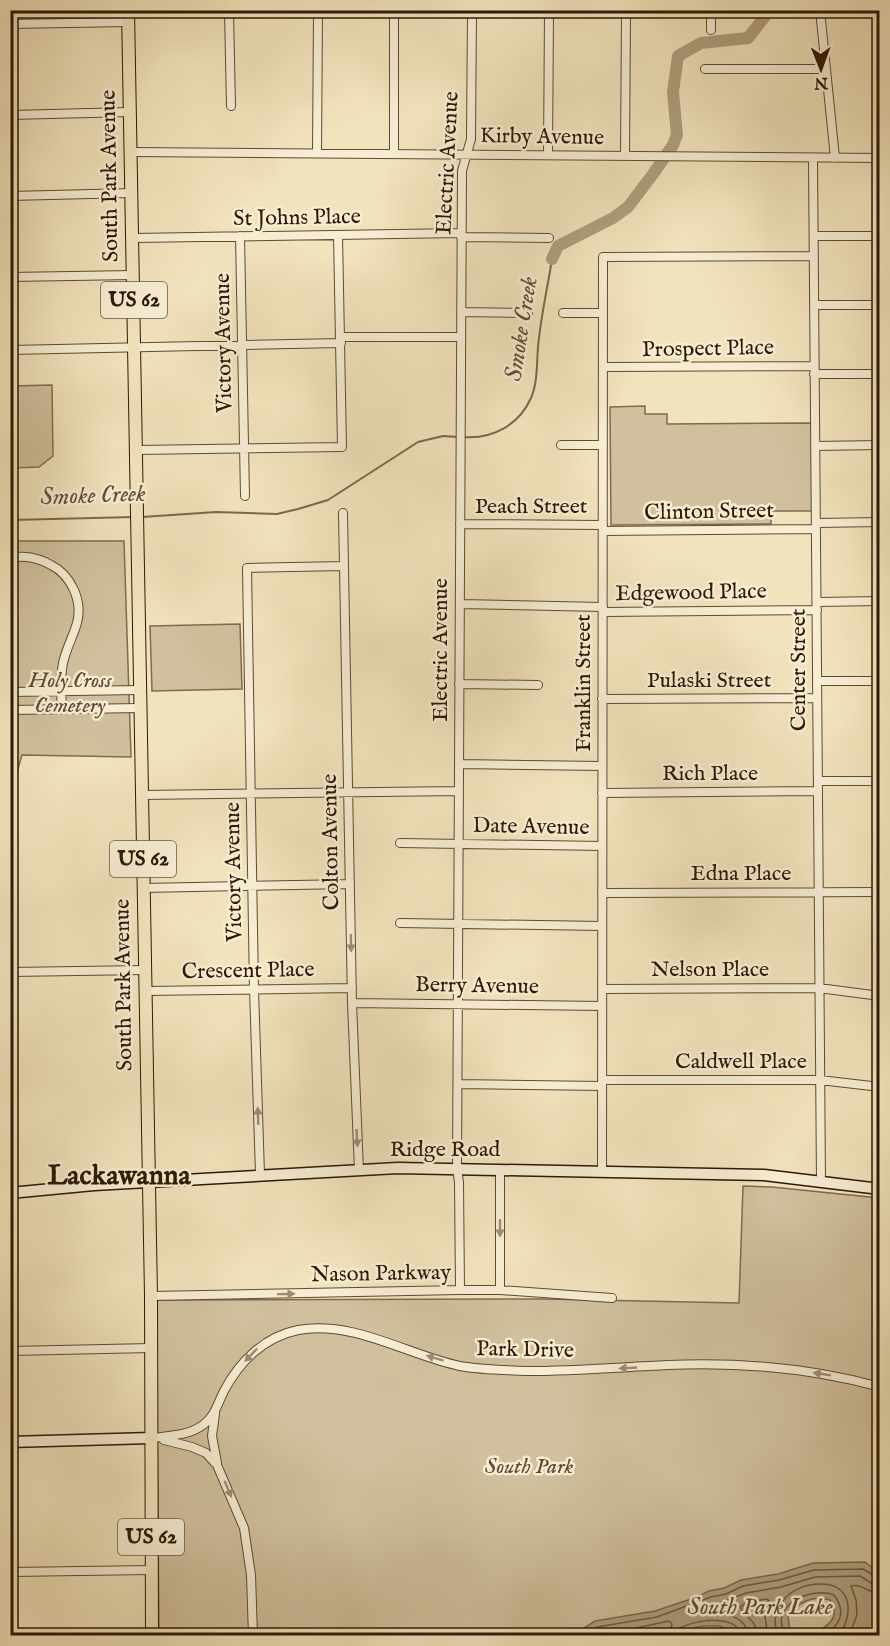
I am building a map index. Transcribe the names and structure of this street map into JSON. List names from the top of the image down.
{
  "streets": {
    "main road": ["South Park Avenue", "US 62", "Ridge Road"],
    "street": [
      "Kirby Avenue",
      "Electric Avenue",
      "St Johns Place",
      "Victory Avenue",
      "Prospect Place",
      "Peach Street",
      "Clinton Street",
      "Edgewood Place",
      "Center Street",
      "Pulaski Street",
      "Franklin Street",
      "Rich Place",
      "Date Avenue",
      "Colton Avenue",
      "Edna Place",
      "Nelson Place",
      "Crescent Place",
      "Berry Avenue",
      "Caldwell Place",
      "Nason Parkway",
      "Park Drive"
    ]
  },
  "crossings": [
    ["Kirby Avenue", "Electric Avenue"],
    ["Kirby Avenue", "South Park Avenue"],
    ["Kirby Avenue", "Center Street"],
    ["Electric Avenue", "St Johns Place"],
    ["Electric Avenue", "Peach Street"],
    ["Electric Avenue", "Edgewood Place"],
    ["Electric Avenue", "Date Avenue"],
    ["Electric Avenue", "Berry Avenue"],
    ["Electric Avenue", "Caldwell Place"],
    ["Electric Avenue", "Ridge Road"],
    ["Electric Avenue", "Nason Parkway"],
    ["South Park Avenue", "St Johns Place"],
    ["South Park Avenue", "Crescent Place"],
    ["South Park Avenue", "Ridge Road"],
    ["South Park Avenue", "Nason Parkway"],
    ["St Johns Place", "Victory Avenue"],
    ["Victory Avenue", "Colton Avenue"],
    ["Victory Avenue", "Crescent Place"],
    ["Victory Avenue", "Ridge Road"],
    ["Prospect Place", "Center Street"],
    ["Prospect Place", "Franklin Street"],
    ["Peach Street", "Clinton Street"],
    ["Peach Street", "Franklin Street"],
    ["Clinton Street", "Center Street"],
    ["Clinton Street", "Franklin Street"],
    ["Edgewood Place", "Center Street"],
    ["Edgewood Place", "Franklin Street"],
    ["Center Street", "Pulaski Street"],
    ["Center Street", "Franklin Street"],
    ["Center Street", "Rich Place"],
    ["Center Street", "Edna Place"],
    ["Center Street", "Nelson Place"],
    ["Center Street", "Caldwell Place"],
    ["Center Street", "Ridge Road"],
    ["Pulaski Street", "Franklin Street"],
    ["Franklin Street", "Rich Place"],
    ["Franklin Street", "Date Avenue"],
    ["Franklin Street", "Edna Place"],
    ["Franklin Street", "Nelson Place"],
    ["Franklin Street", "Berry Avenue"],
    ["Franklin Street", "Caldwell Place"],
    ["Franklin Street", "Ridge Road"],
    ["Colton Avenue", "Crescent Place"],
    ["Colton Avenue", "Berry Avenue"],
    ["Colton Avenue", "Ridge Road"]
  ],
  "one_way": ["Colton Avenue", "Nason Parkway"],
  "districts": ["Lackawanna"],
  "water": ["Smoke Creek", "South Park Lake"],
  "parks": ["Holy Cross Cemetery", "South Park"],
  "north": "bottom"
}
